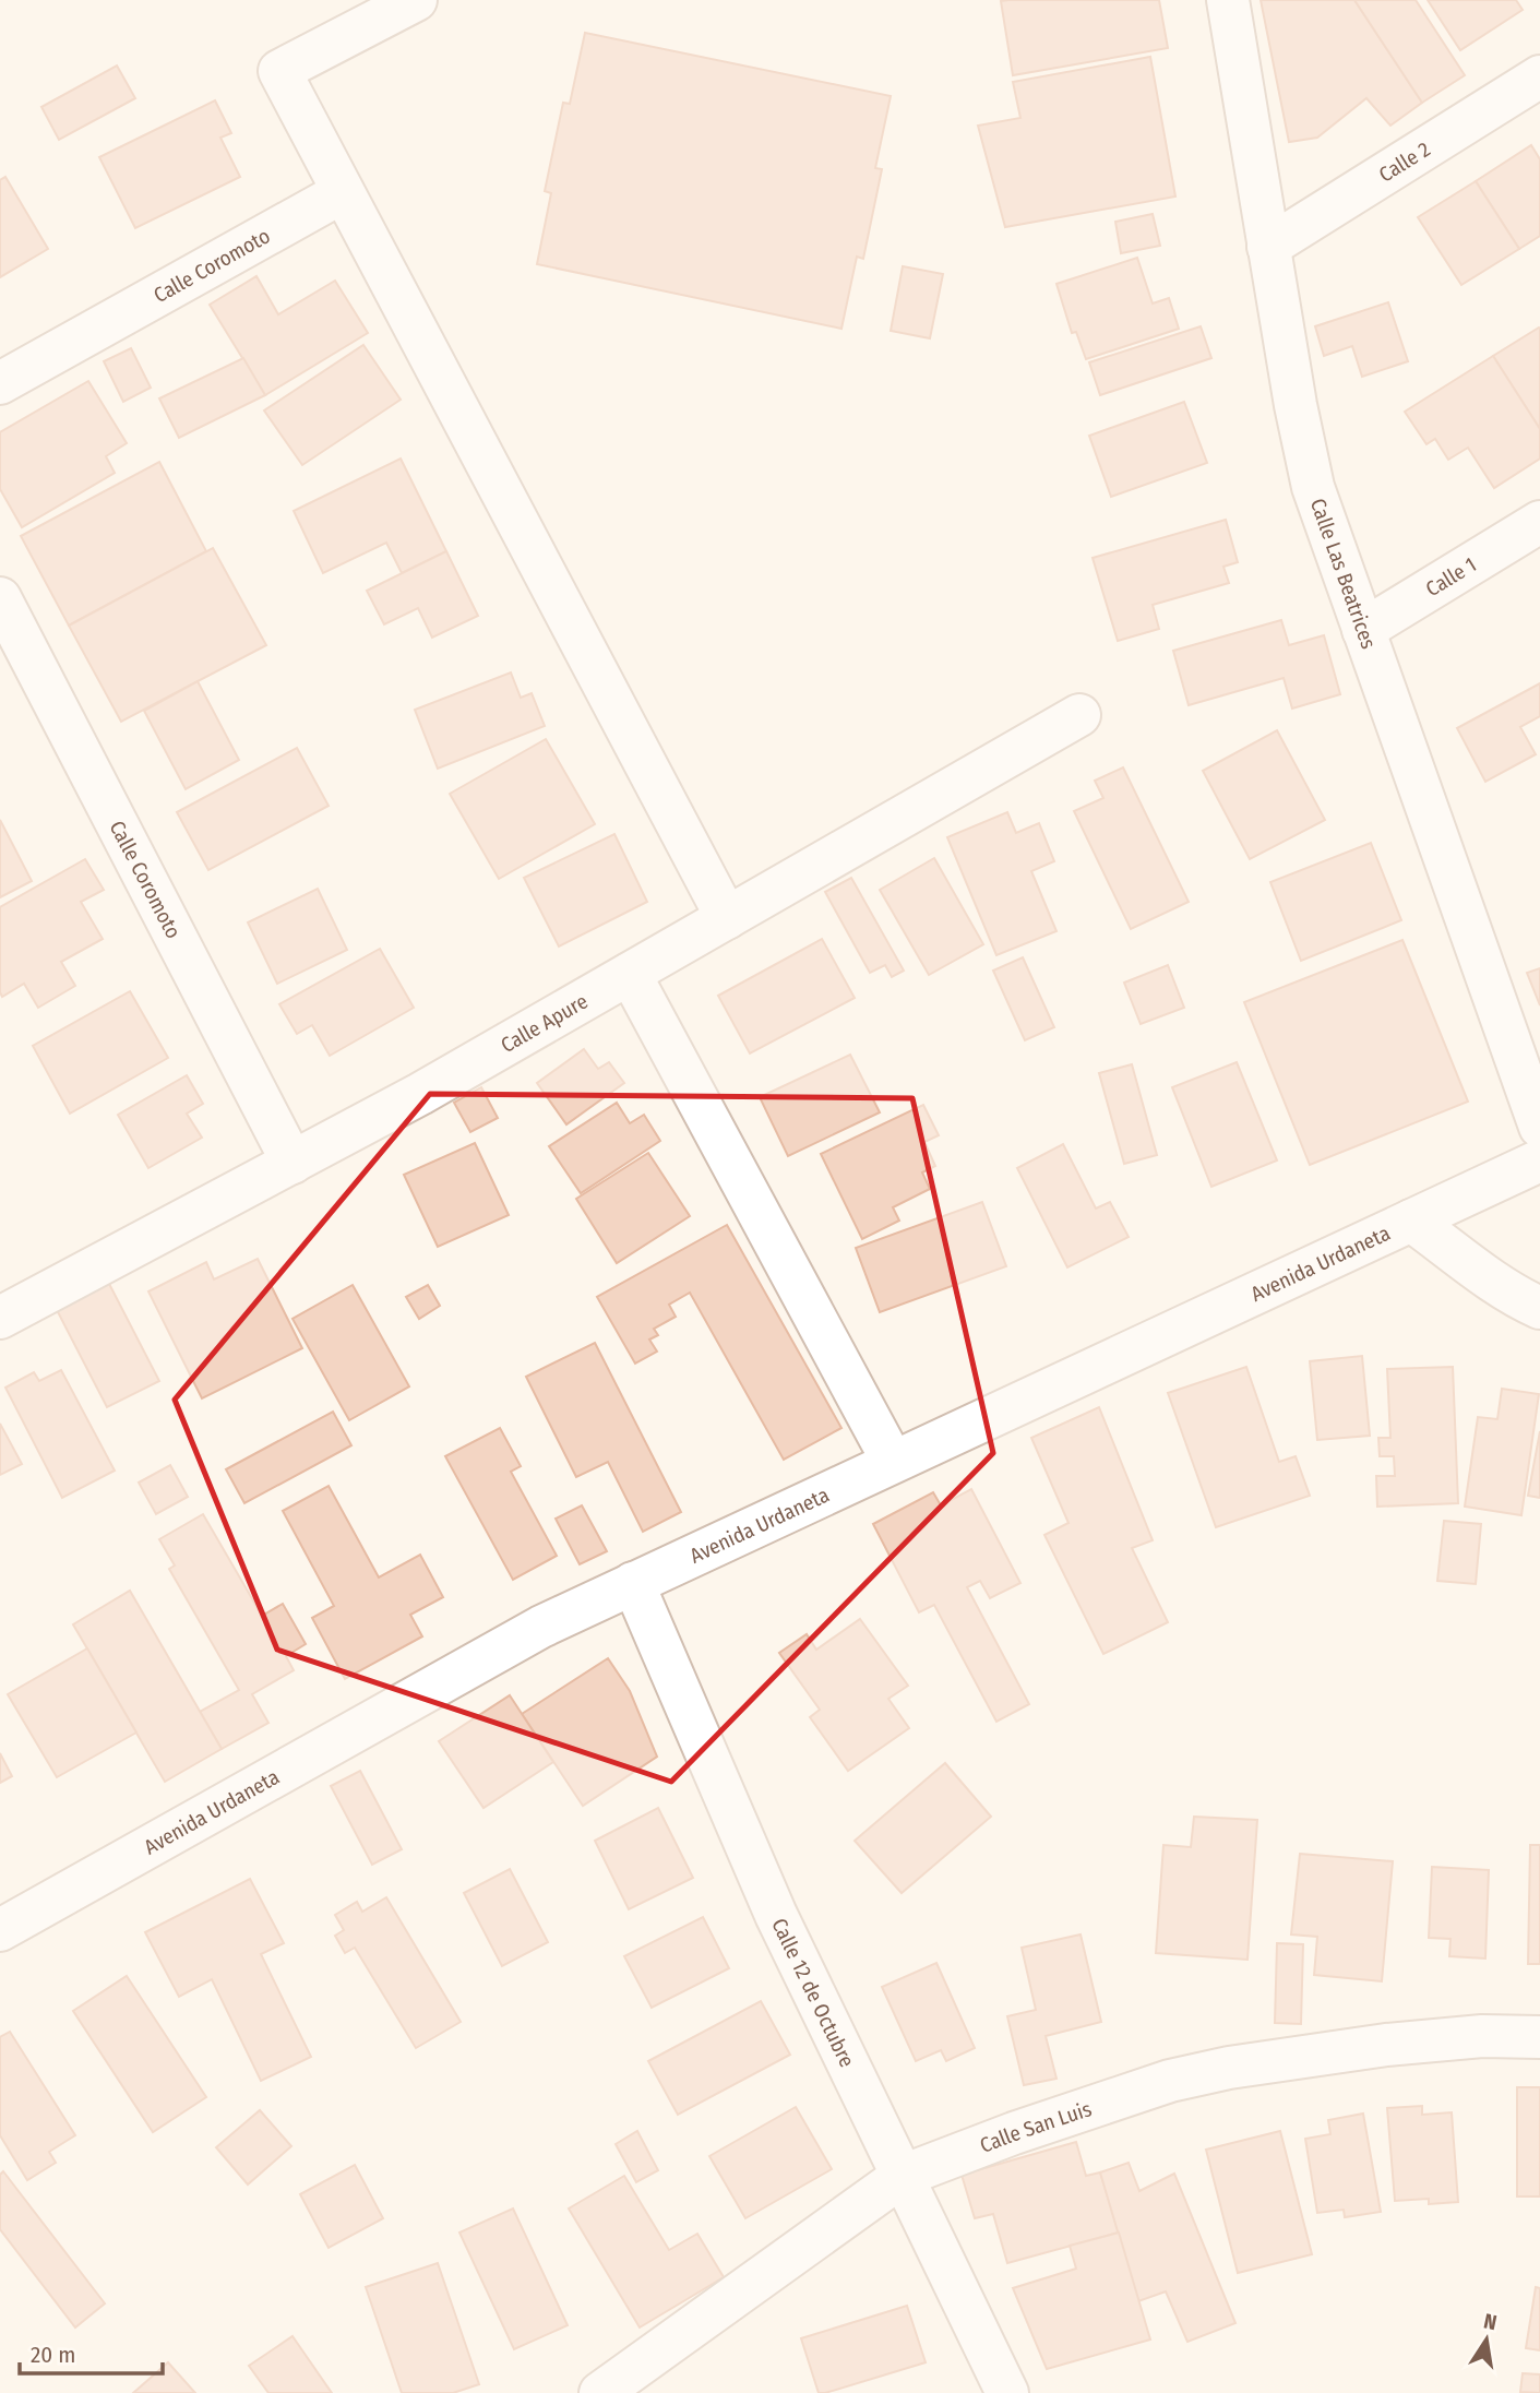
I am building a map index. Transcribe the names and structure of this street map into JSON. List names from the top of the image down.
{
  "streets": {
    "street": [
      "Calle 2",
      "Calle Coromoto",
      "Calle Las Beatrices",
      "Calle 1",
      "Calle Apure",
      "Avenida Urdaneta",
      "Calle 12 de Octubre",
      "Calle San Luis"
    ]
  },
  "crossings": [
    ["Calle 2", "Calle Las Beatrices"],
    ["Calle Coromoto", "Calle Apure"],
    ["Calle Las Beatrices", "Calle 1"],
    ["Avenida Urdaneta", "Calle 12 de Octubre"],
    ["Calle 12 de Octubre", "Calle San Luis"]
  ],
  "scale_bar": "20 m",
  "north": "top"
}
